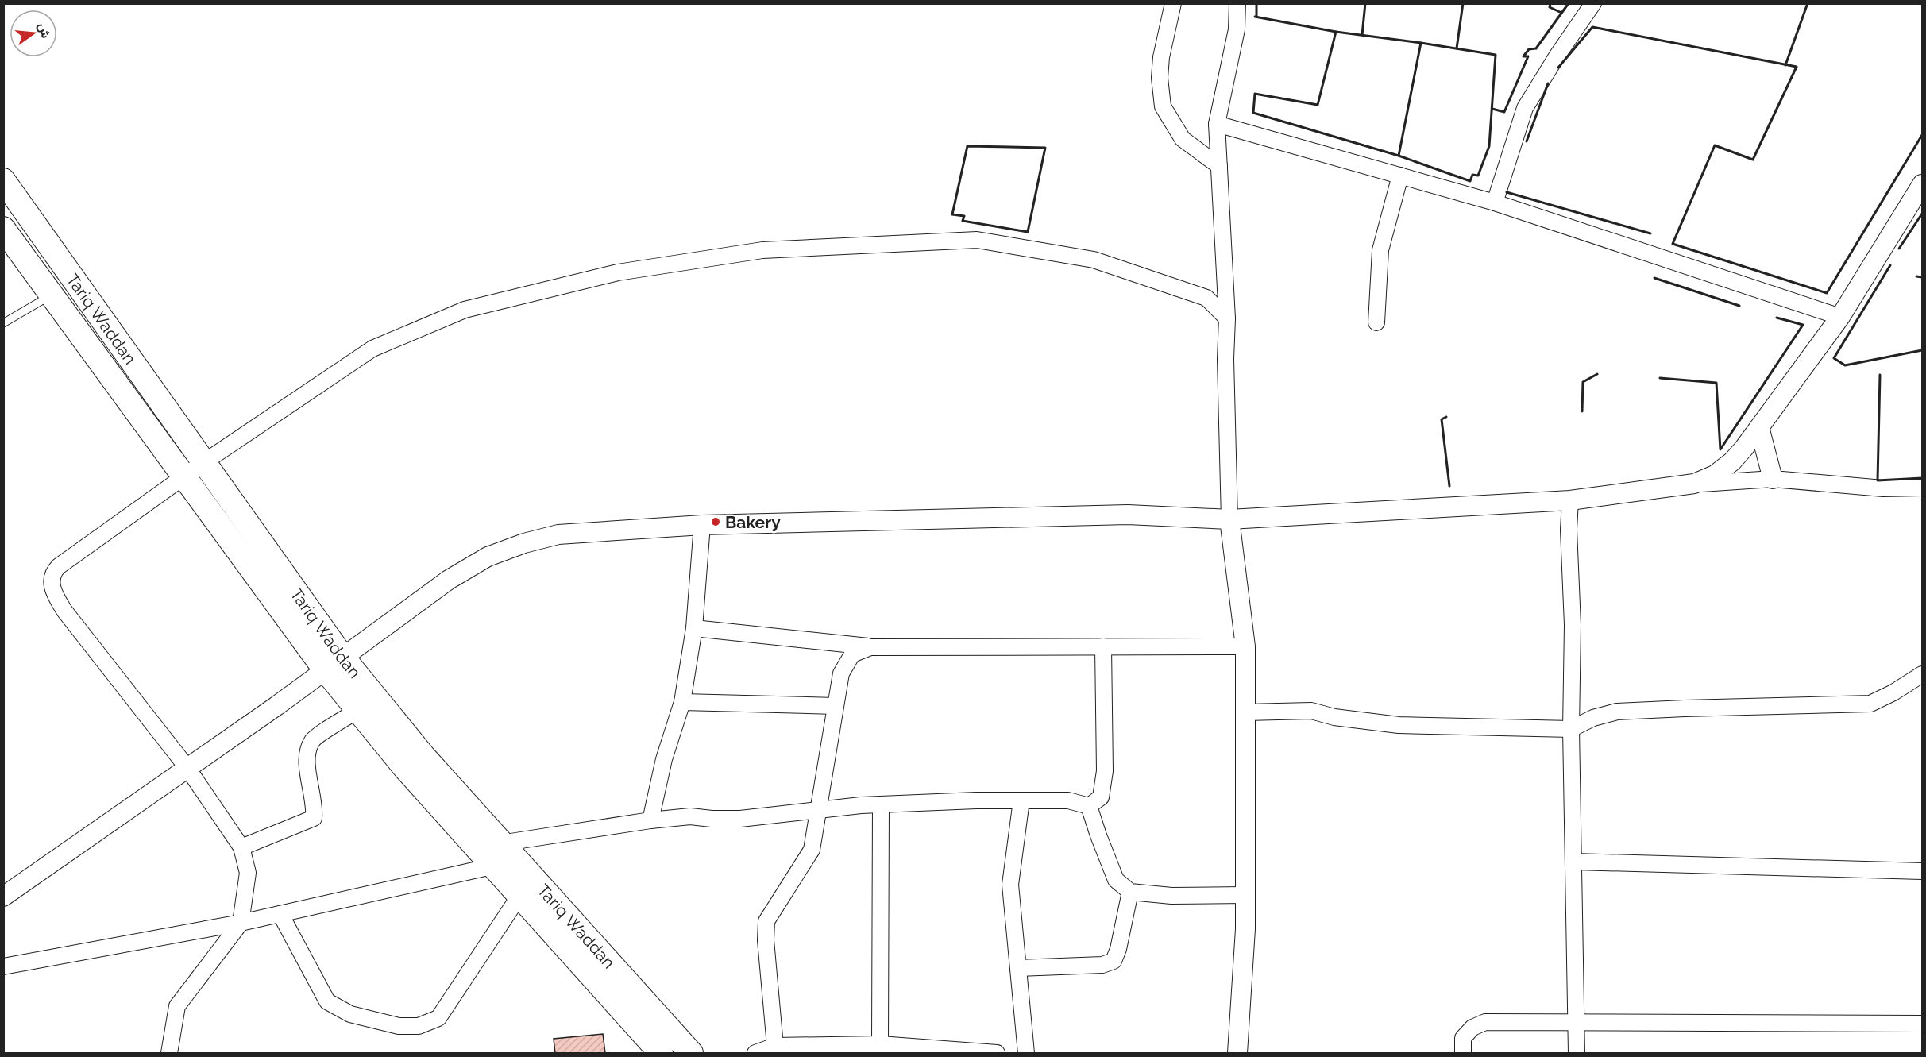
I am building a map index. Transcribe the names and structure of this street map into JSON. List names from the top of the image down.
{
  "streets": {
    "main road": ["Tariq Waddan"]
  },
  "places": ["Bakery"],
  "north": "right"
}
